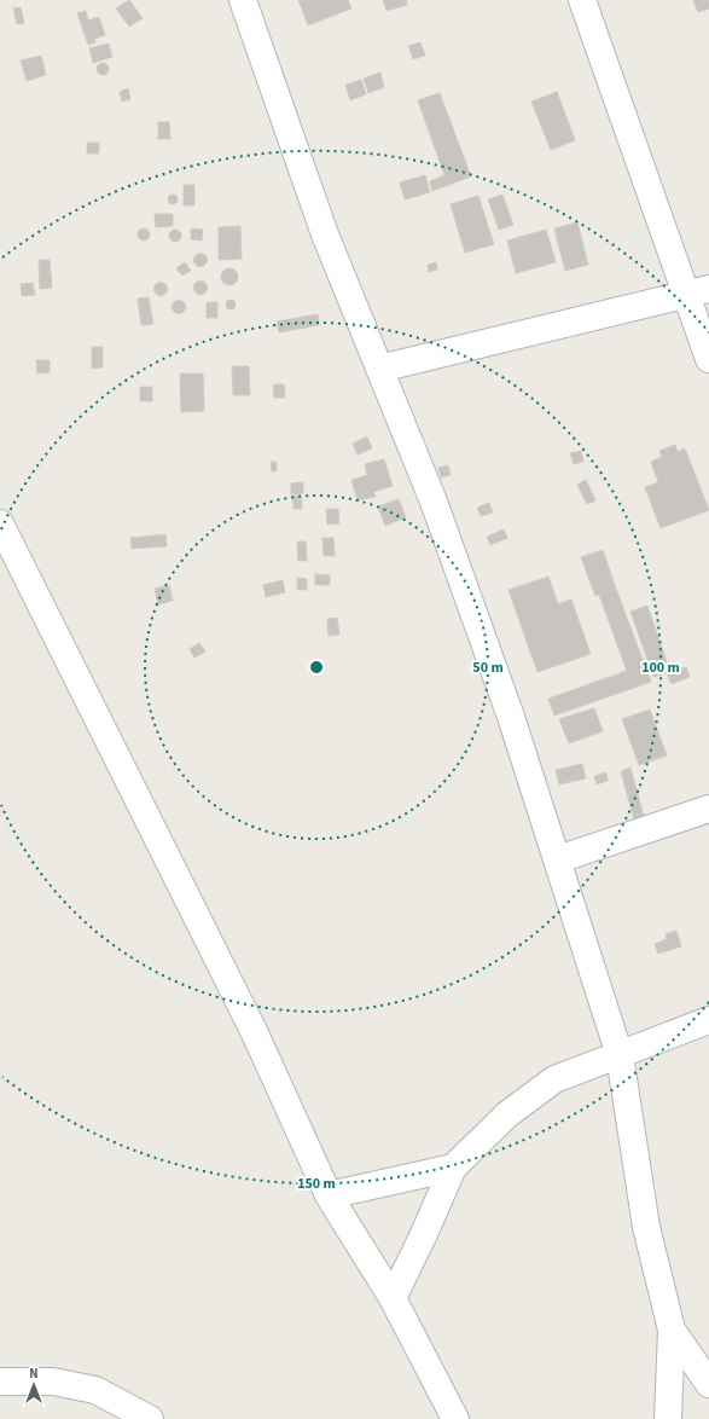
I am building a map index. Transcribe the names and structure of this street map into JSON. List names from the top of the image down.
{
  "north": "top",
  "rings": ["50 m", "100 m", "150 m"]
}
